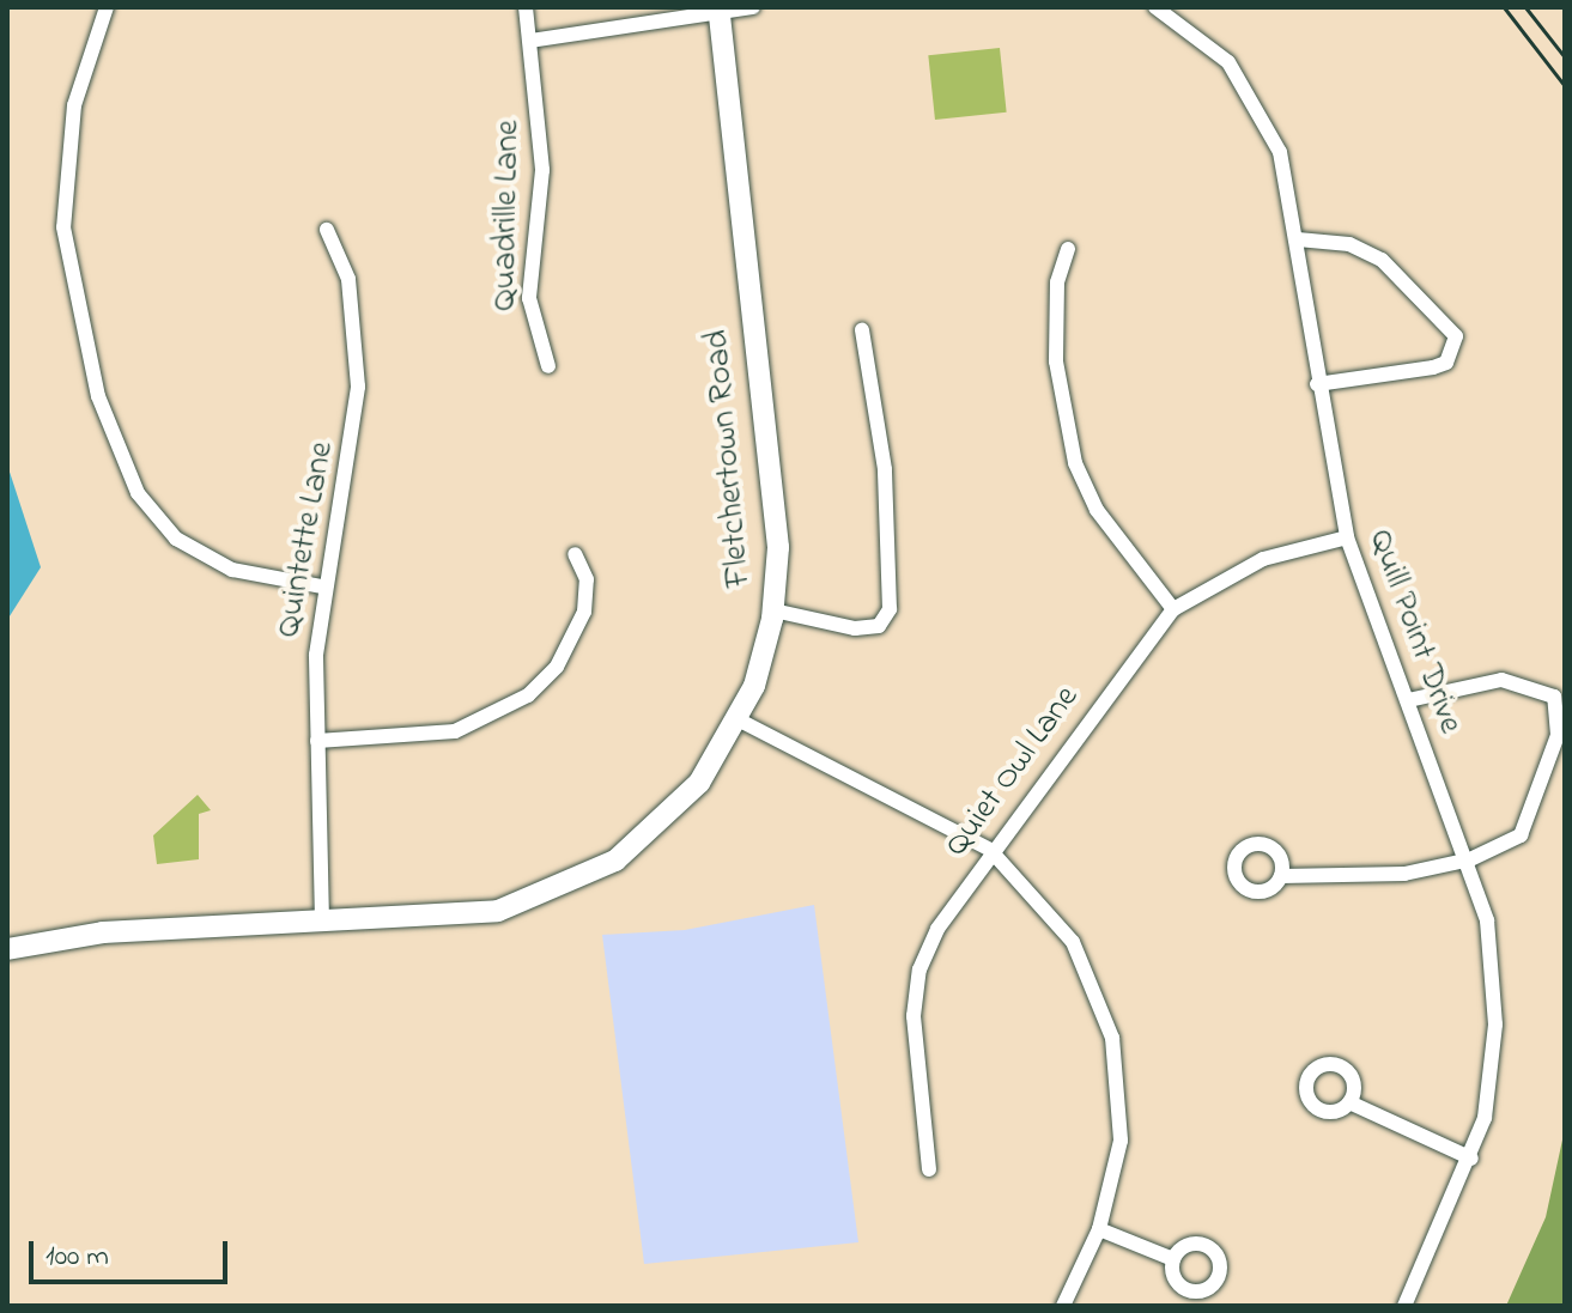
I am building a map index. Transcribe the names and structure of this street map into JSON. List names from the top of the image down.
{
  "streets": {
    "street": [
      "Quadrille Lane",
      "Fletchertown Road",
      "Quintette Lane",
      "Quill Point Drive",
      "Quiet Owl Lane"
    ]
  },
  "crossings": [
    ["Fletchertown Road", "Quintette Lane"],
    ["Quill Point Drive", "Quiet Owl Lane"]
  ],
  "scale_bar": "100 m"
}
